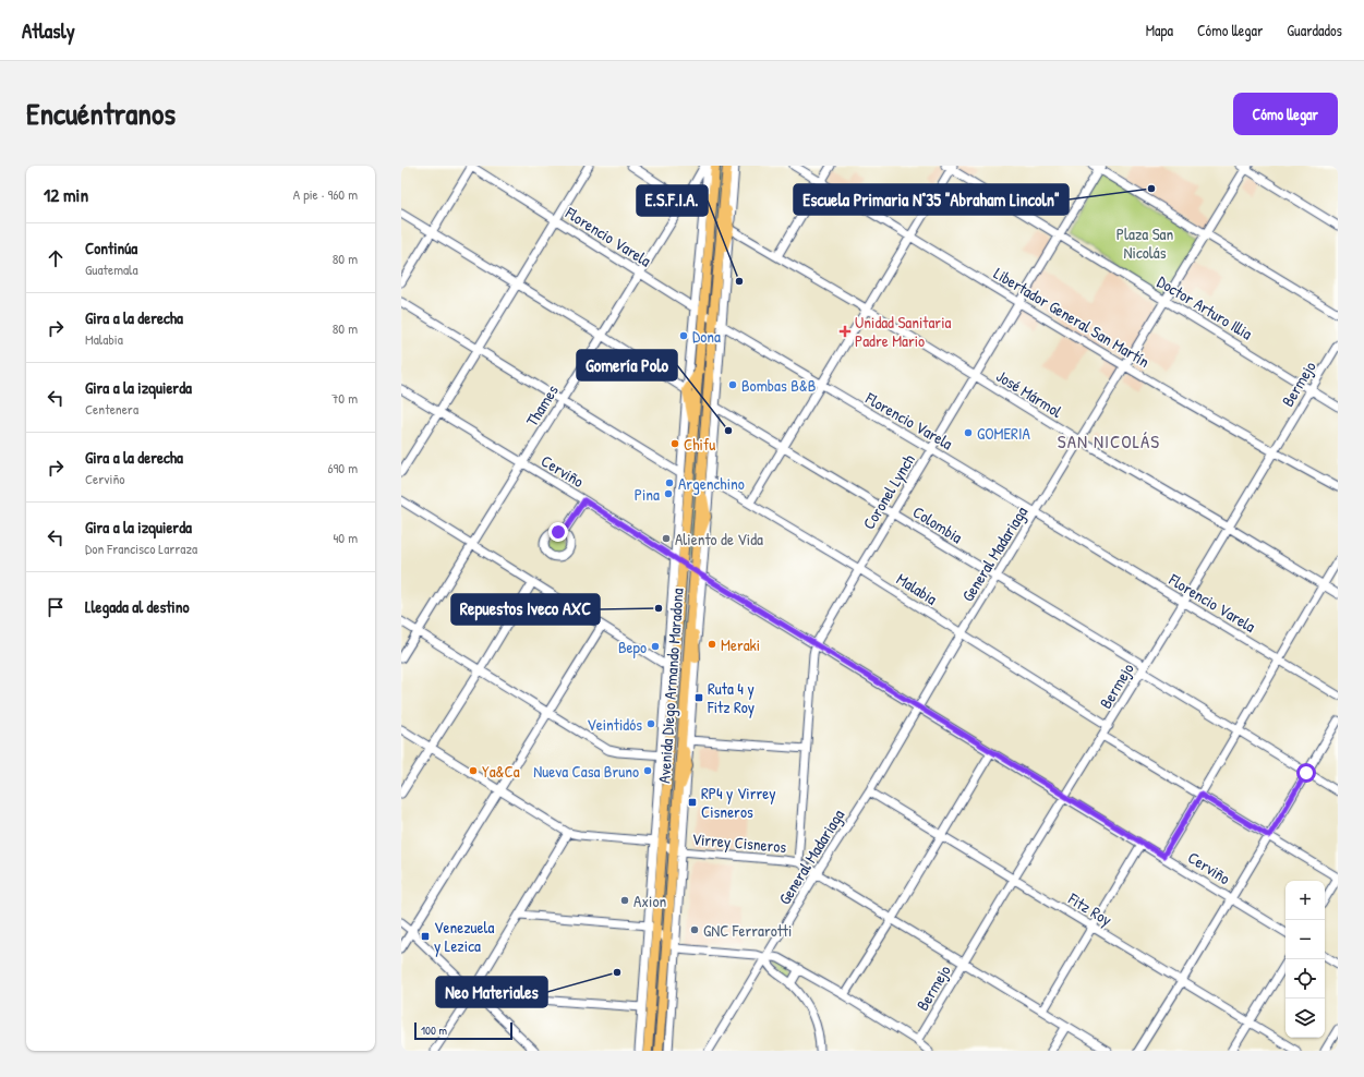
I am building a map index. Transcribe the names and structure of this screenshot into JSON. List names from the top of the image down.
{
  "streets": {
    "main road": ["Avenida Diego Armando Maradona"],
    "street": [
      "Florencio Varela",
      "Doctor Arturo Illia",
      "Libertador General San Martín",
      "Bermejo",
      "José Mármol",
      "Thames",
      "Cerviño",
      "Coronel Lynch",
      "Colombia",
      "General Madariaga",
      "Malabia",
      "Virrey Cisneros",
      "Fitz Roy"
    ]
  },
  "crossings": [
    ["Florencio Varela", "Bermejo"],
    ["Florencio Varela", "Thames"],
    ["Florencio Varela", "Coronel Lynch"],
    ["Florencio Varela", "General Madariaga"],
    ["Florencio Varela", "Avenida Diego Armando Maradona"],
    ["Doctor Arturo Illia", "Bermejo"],
    ["Doctor Arturo Illia", "Coronel Lynch"],
    ["Doctor Arturo Illia", "General Madariaga"],
    ["Libertador General San Martín", "Bermejo"],
    ["Libertador General San Martín", "Coronel Lynch"],
    ["Libertador General San Martín", "General Madariaga"],
    ["Bermejo", "José Mármol"],
    ["Bermejo", "Cerviño"],
    ["Bermejo", "Colombia"],
    ["Bermejo", "Malabia"],
    ["Bermejo", "Virrey Cisneros"],
    ["Bermejo", "Fitz Roy"],
    ["José Mármol", "Coronel Lynch"],
    ["José Mármol", "General Madariaga"],
    ["José Mármol", "Avenida Diego Armando Maradona"],
    ["Thames", "Cerviño"],
    ["Thames", "Avenida Diego Armando Maradona"],
    ["Cerviño", "Coronel Lynch"],
    ["Cerviño", "General Madariaga"],
    ["Cerviño", "Avenida Diego Armando Maradona"],
    ["Coronel Lynch", "Colombia"],
    ["Coronel Lynch", "Malabia"],
    ["Coronel Lynch", "Virrey Cisneros"],
    ["Colombia", "General Madariaga"],
    ["Colombia", "Avenida Diego Armando Maradona"],
    ["General Madariaga", "Malabia"],
    ["General Madariaga", "Virrey Cisneros"],
    ["General Madariaga", "Fitz Roy"],
    ["Malabia", "Avenida Diego Armando Maradona"],
    ["Avenida Diego Armando Maradona", "Virrey Cisneros"]
  ],
  "districts": ["SAN NICOLÁS"],
  "parks": ["Plaza San Nicolás"],
  "places": {
    "other": [
      "Escuela Primaria N°35 \"Abraham Lincoln\"",
      "E.S.F.I.A.",
      "Dona",
      "Bombas B&B",
      "Gomería Polo",
      "GOMERIA",
      "Chifu",
      "Argenchino",
      "Pina",
      "Aliento de Vida",
      "Repuestos Iveco AXC",
      "Meraki",
      "Bepo",
      "Veintidós",
      "Ya&Ca",
      "Nueva Casa Bruno",
      "Axion",
      "GNC Ferrarotti",
      "Neo Materiales"
    ],
    "health": ["Unidad Sanitaria Padre Mario"],
    "transit": ["Ruta 4 y Fitz Roy", "RP4 y Virrey Cisneros", "Venezuela y Lezica"]
  },
  "scale_bar": "100 m",
  "page": {
    "header": "Atlasly",
    "nav": ["Mapa", "Cómo llegar", "Guardados"],
    "title": "Encuéntranos",
    "buttons": "Cómo llegar",
    "heading": ["12 min", "A pie · 960 m"],
    "list": [
      ["Continúa", "Guatemala", "80 m"],
      ["Gira a la derecha", "Malabia", "80 m"],
      ["Gira a la izquierda", "Centenera", "70 m"],
      ["Gira a la derecha", "Cerviño", "690 m"],
      ["Gira a la izquierda", "Don Francisco Larraza", "40 m"],
      "Llegada al destino"
    ],
    "map_buttons": ["+", "−"],
    "scale": "100 m"
  }
}
